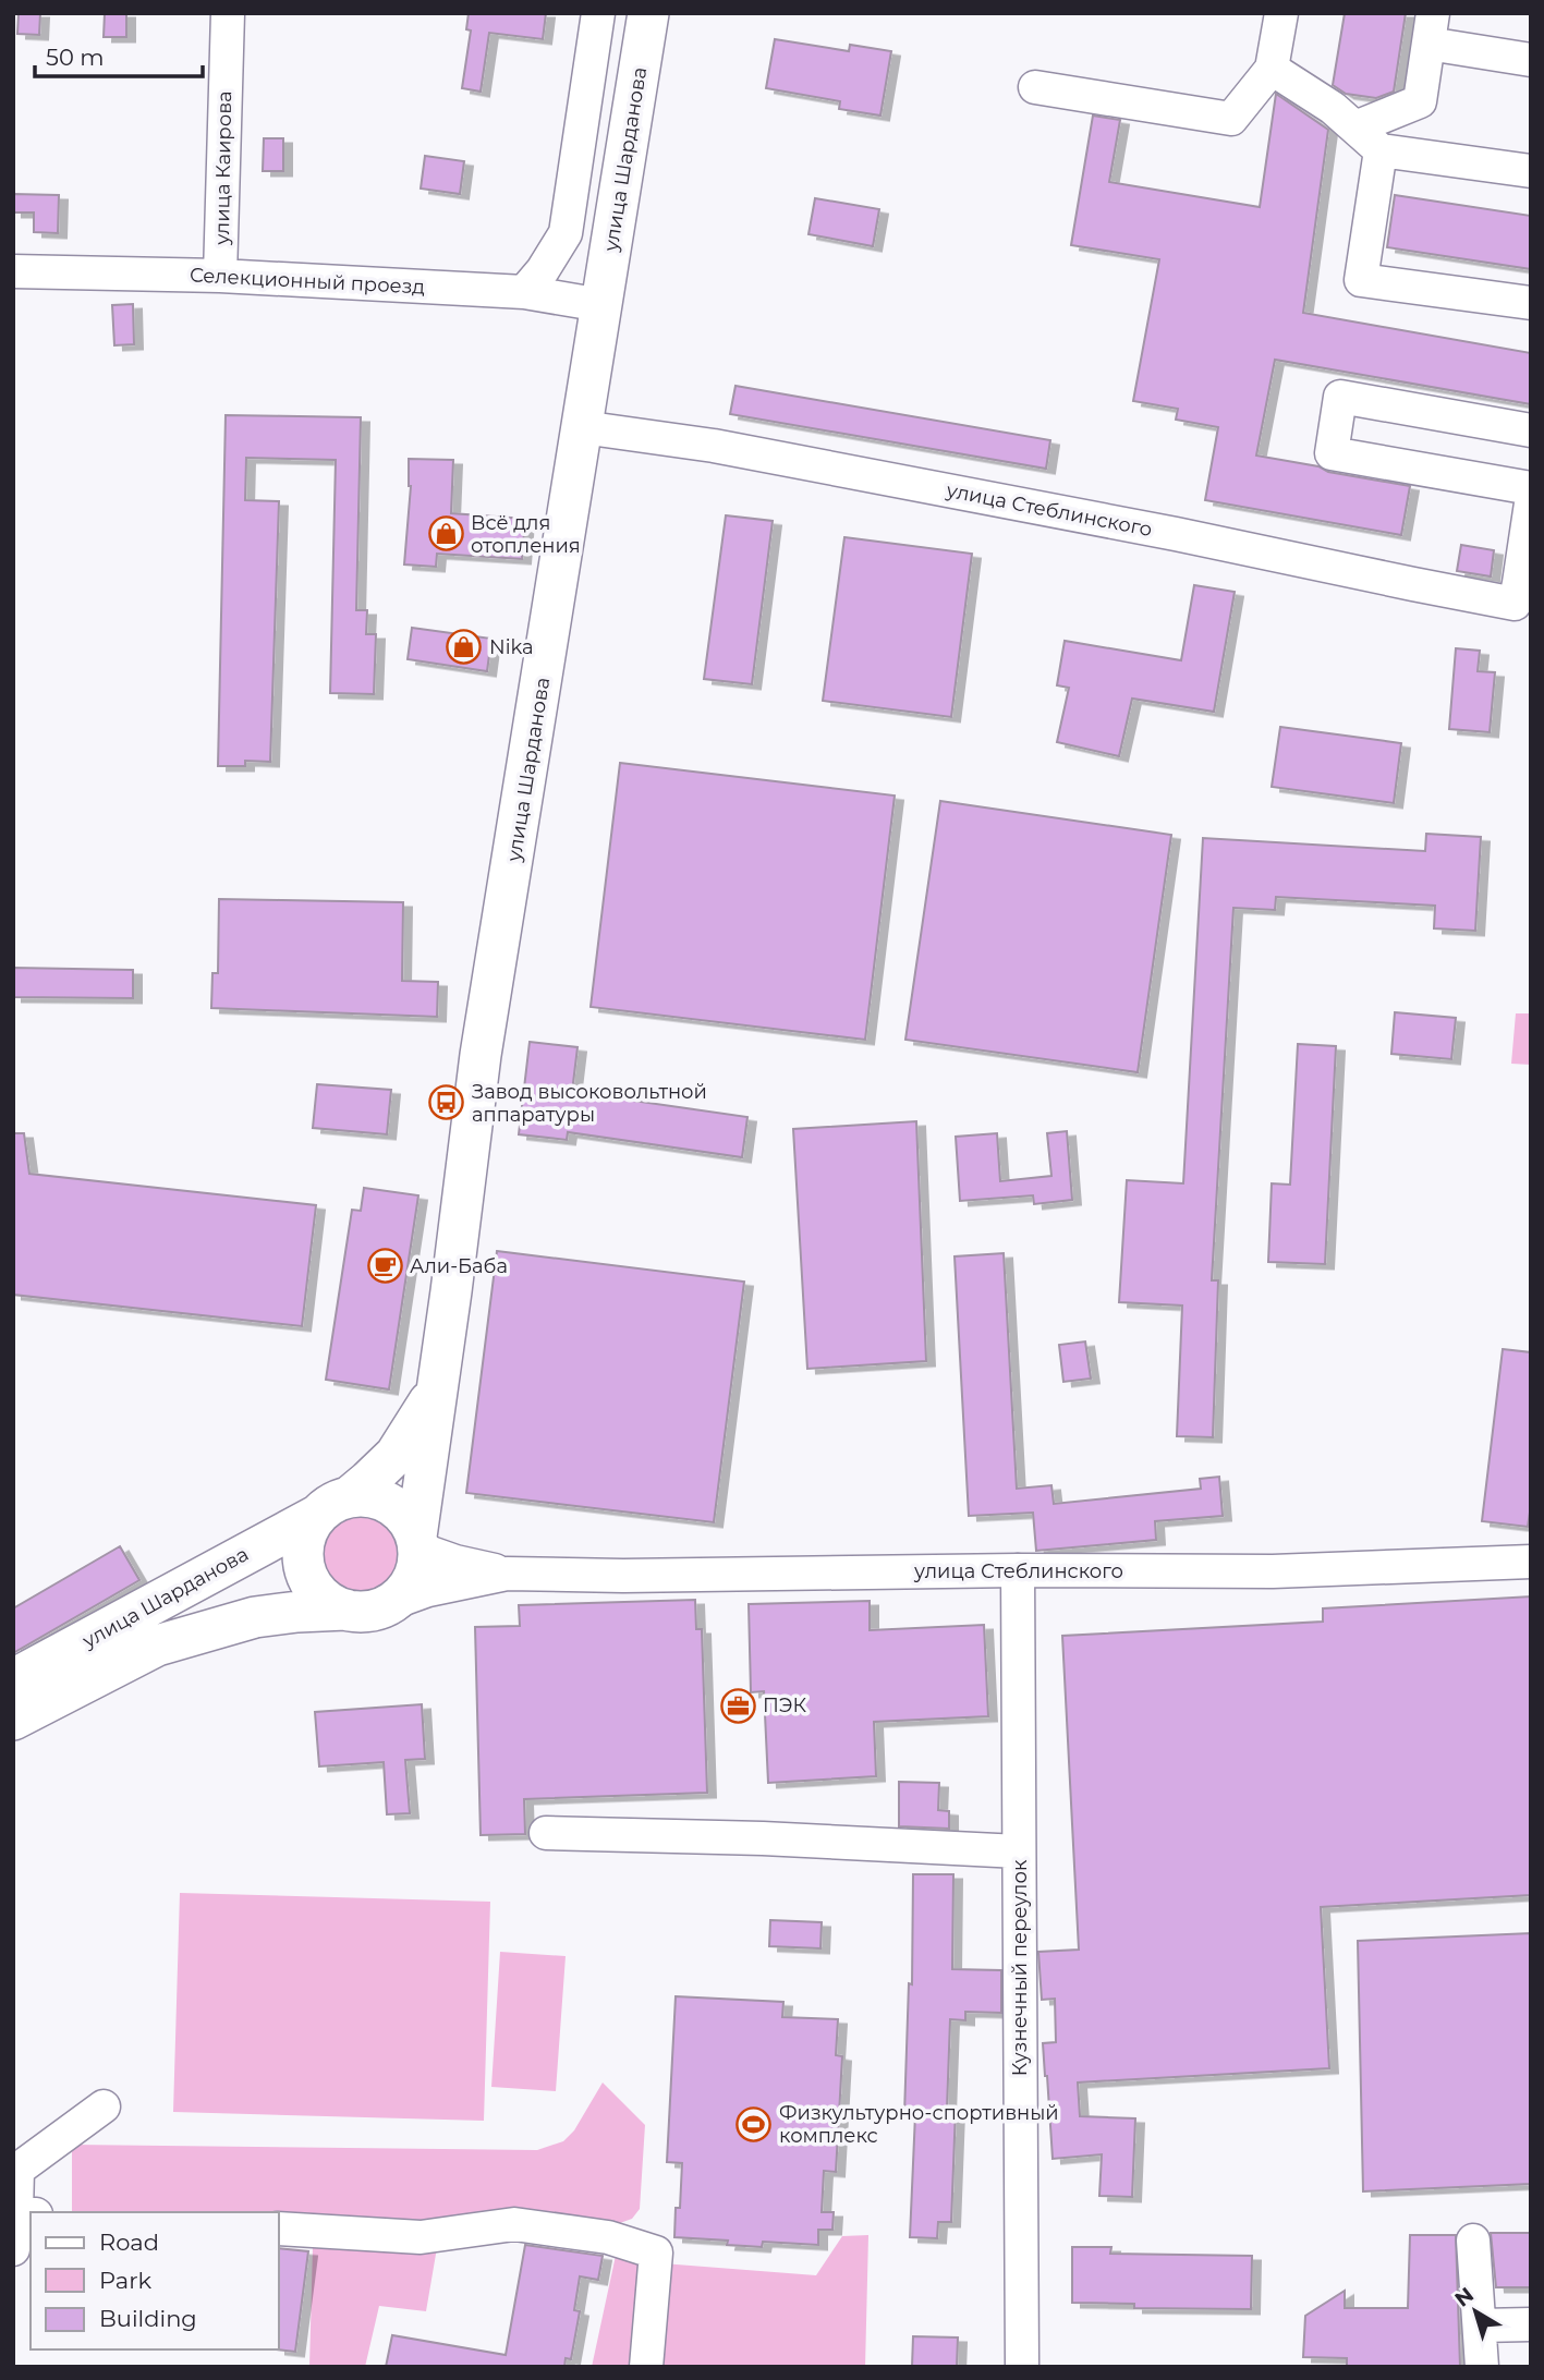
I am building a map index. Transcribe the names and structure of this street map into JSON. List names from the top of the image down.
{
  "streets": {
    "main road": ["улица Шарданова"],
    "street": [
      "улица Каирова",
      "Селекционный проезд",
      "улица Стеблинского",
      "Кузнечный переулок"
    ]
  },
  "crossings": [
    ["улица Шарданова", "Селекционный проезд"],
    ["улица Шарданова", "улица Стеблинского"],
    ["улица Каирова", "Селекционный проезд"],
    ["улица Стеблинского", "Кузнечный переулок"]
  ],
  "places": {
    "shop": ["Всё для отопления", "Nika"],
    "bus stop": ["Завод высоковольтной аппаратуры"],
    "cafe": ["Али-Баба"],
    "office": ["ПЭК"],
    "sports": ["Физкультурно-спортивный комплекс"]
  },
  "legend": ["Road", "Park", "Building"],
  "scale_bar": "50 m",
  "north": "top left"
}
